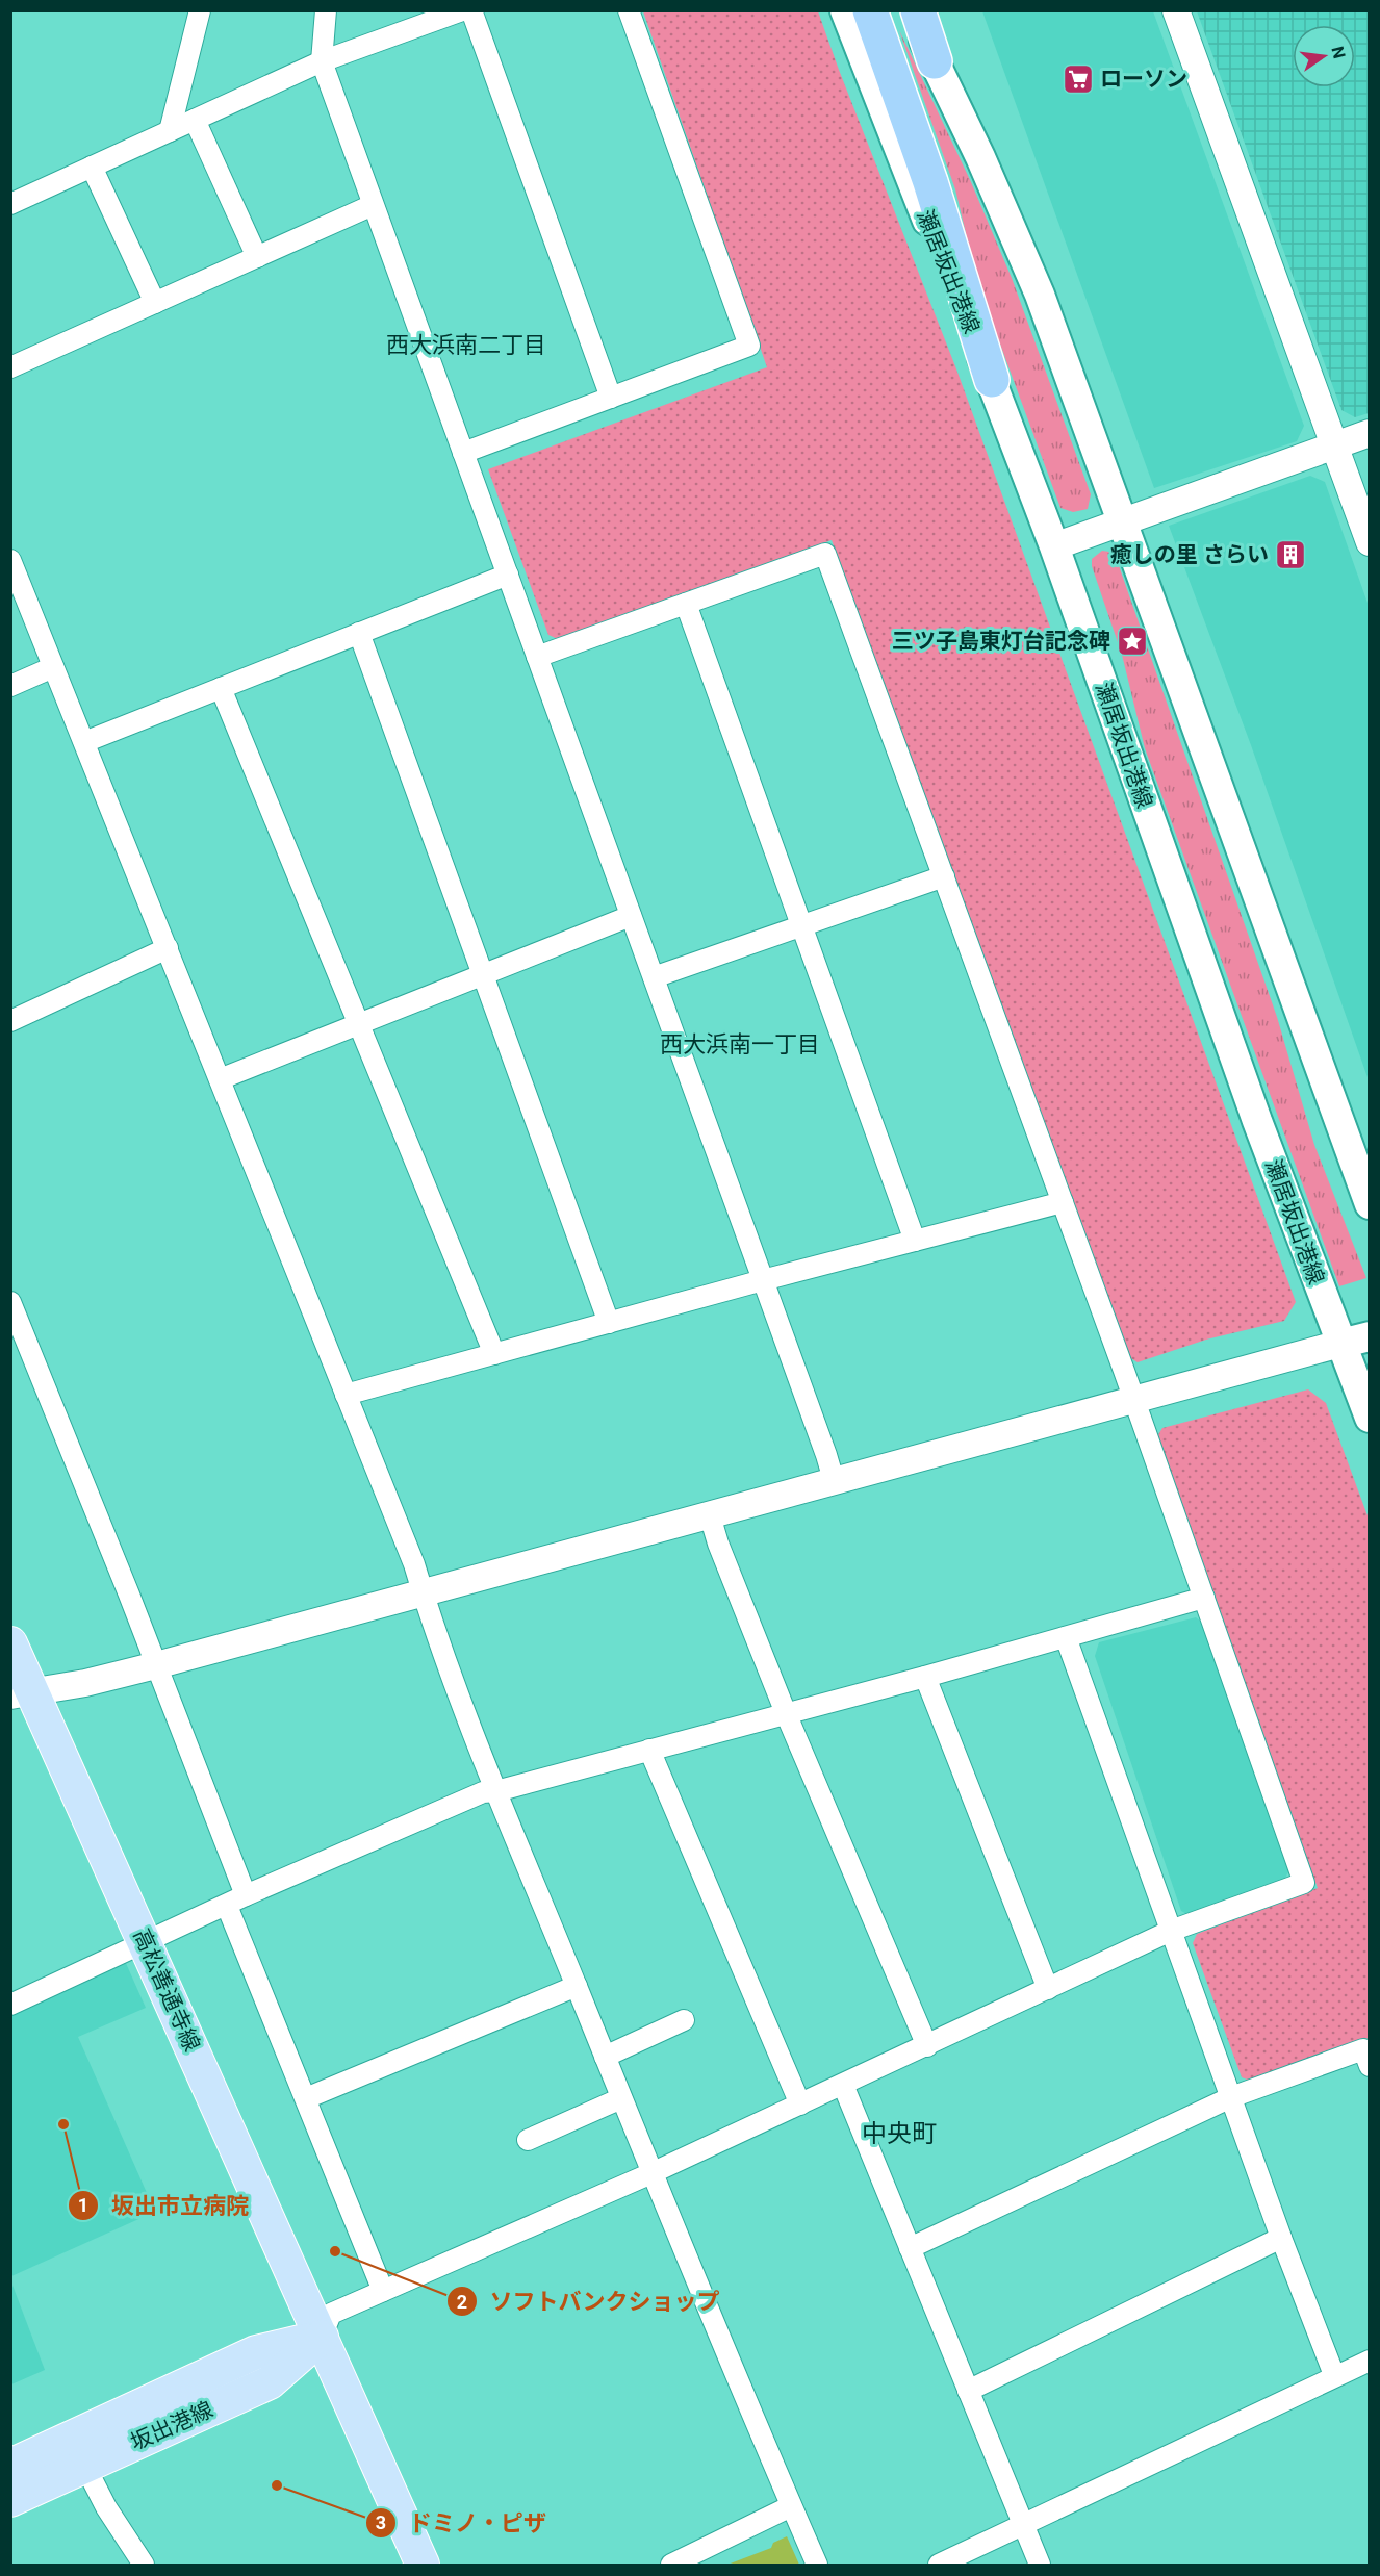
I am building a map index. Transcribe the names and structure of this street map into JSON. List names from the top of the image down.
{
  "streets": {
    "main road": ["瀬居坂出港線", "高松善通寺線", "坂出港線"]
  },
  "crossings": [
    ["高松善通寺線", "坂出港線"]
  ],
  "districts": ["西大浜南二丁目", "西大浜南一丁目", "中央町"],
  "places": {
    "supermarket": ["ローソン"],
    "building": ["癒しの里 さらい"],
    "place": ["三ツ子島東灯台記念碑"],
    "other": ["坂出市立病院", "ソフトバンクショップ", "ドミノ・ピザ"]
  },
  "north": "right"
}
